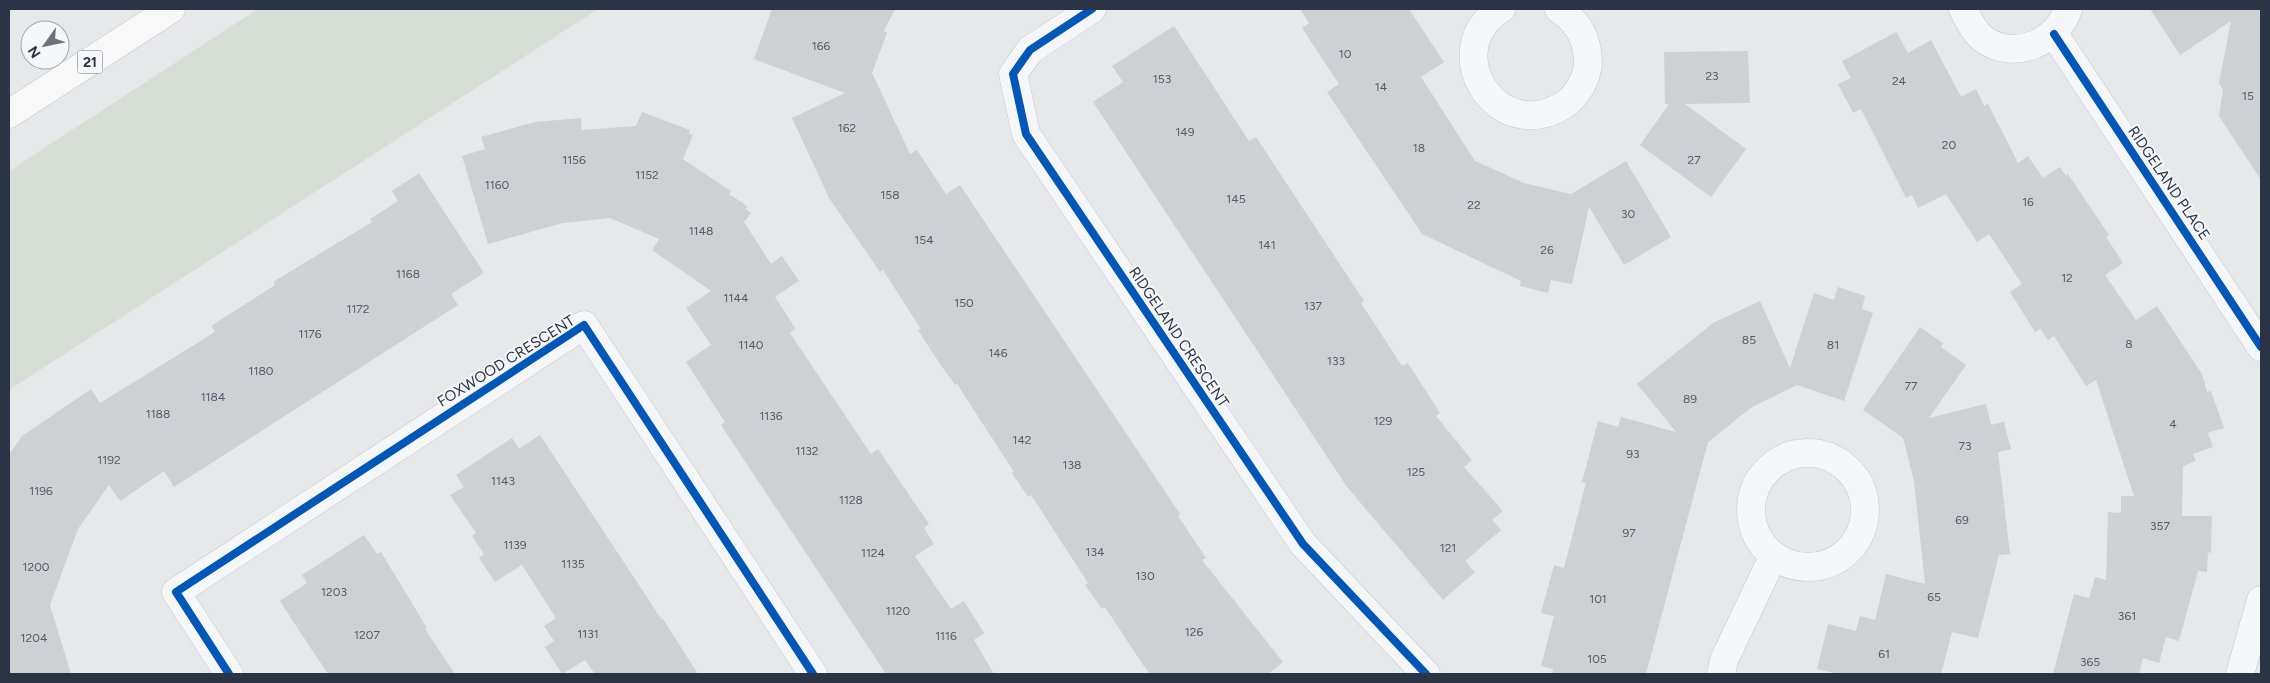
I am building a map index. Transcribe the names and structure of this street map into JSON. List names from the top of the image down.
{
  "streets": {
    "main road": ["21"],
    "street": ["RIDGELAND PLACE", "RIDGELAND CRESCENT", "FOXWOOD CRESCENT"]
  },
  "house_numbers": [
    "166",
    "10",
    "23",
    "153",
    "24",
    "14",
    "15",
    "162",
    "149",
    "20",
    "18",
    "1156",
    "27",
    "1152",
    "1160",
    "158",
    "145",
    "16",
    "22",
    "30",
    "1148",
    "154",
    "141",
    "26",
    "1168",
    "12",
    "1144",
    "150",
    "137",
    "1172",
    "1176",
    "85",
    "8",
    "1140",
    "81",
    "146",
    "133",
    "1180",
    "77",
    "1184",
    "89",
    "1188",
    "1136",
    "129",
    "4",
    "142",
    "73",
    "1132",
    "93",
    "1192",
    "138",
    "125",
    "1143",
    "1196",
    "1128",
    "69",
    "357",
    "97",
    "1139",
    "121",
    "134",
    "1124",
    "1135",
    "1200",
    "130",
    "1203",
    "65",
    "101",
    "1120",
    "361",
    "126",
    "1131",
    "1207",
    "1116",
    "1204",
    "61",
    "105",
    "365"
  ],
  "north": "bottom left"
}
